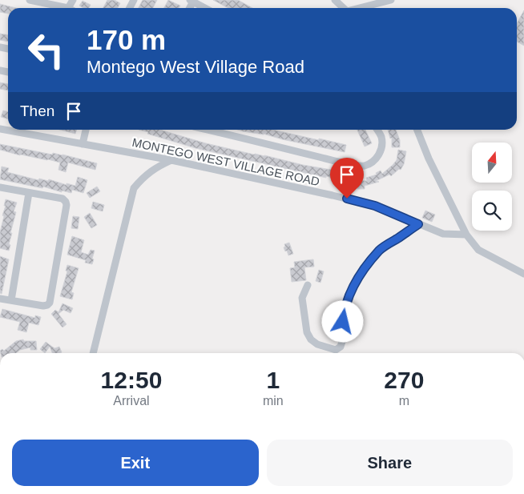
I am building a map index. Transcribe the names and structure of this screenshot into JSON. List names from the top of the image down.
{
  "streets": {
    "street": ["MONTEGO WEST VILLAGE ROAD"]
  },
  "north": "top",
  "page": {
    "turn": ["170 m", "Montego West Village Road"],
    "then": "Then",
    "eta": [
      "12:50",
      "Arrival",
      "1",
      "min",
      "270",
      "m"
    ],
    "buttons": ["Exit", "Share"]
  }
}
